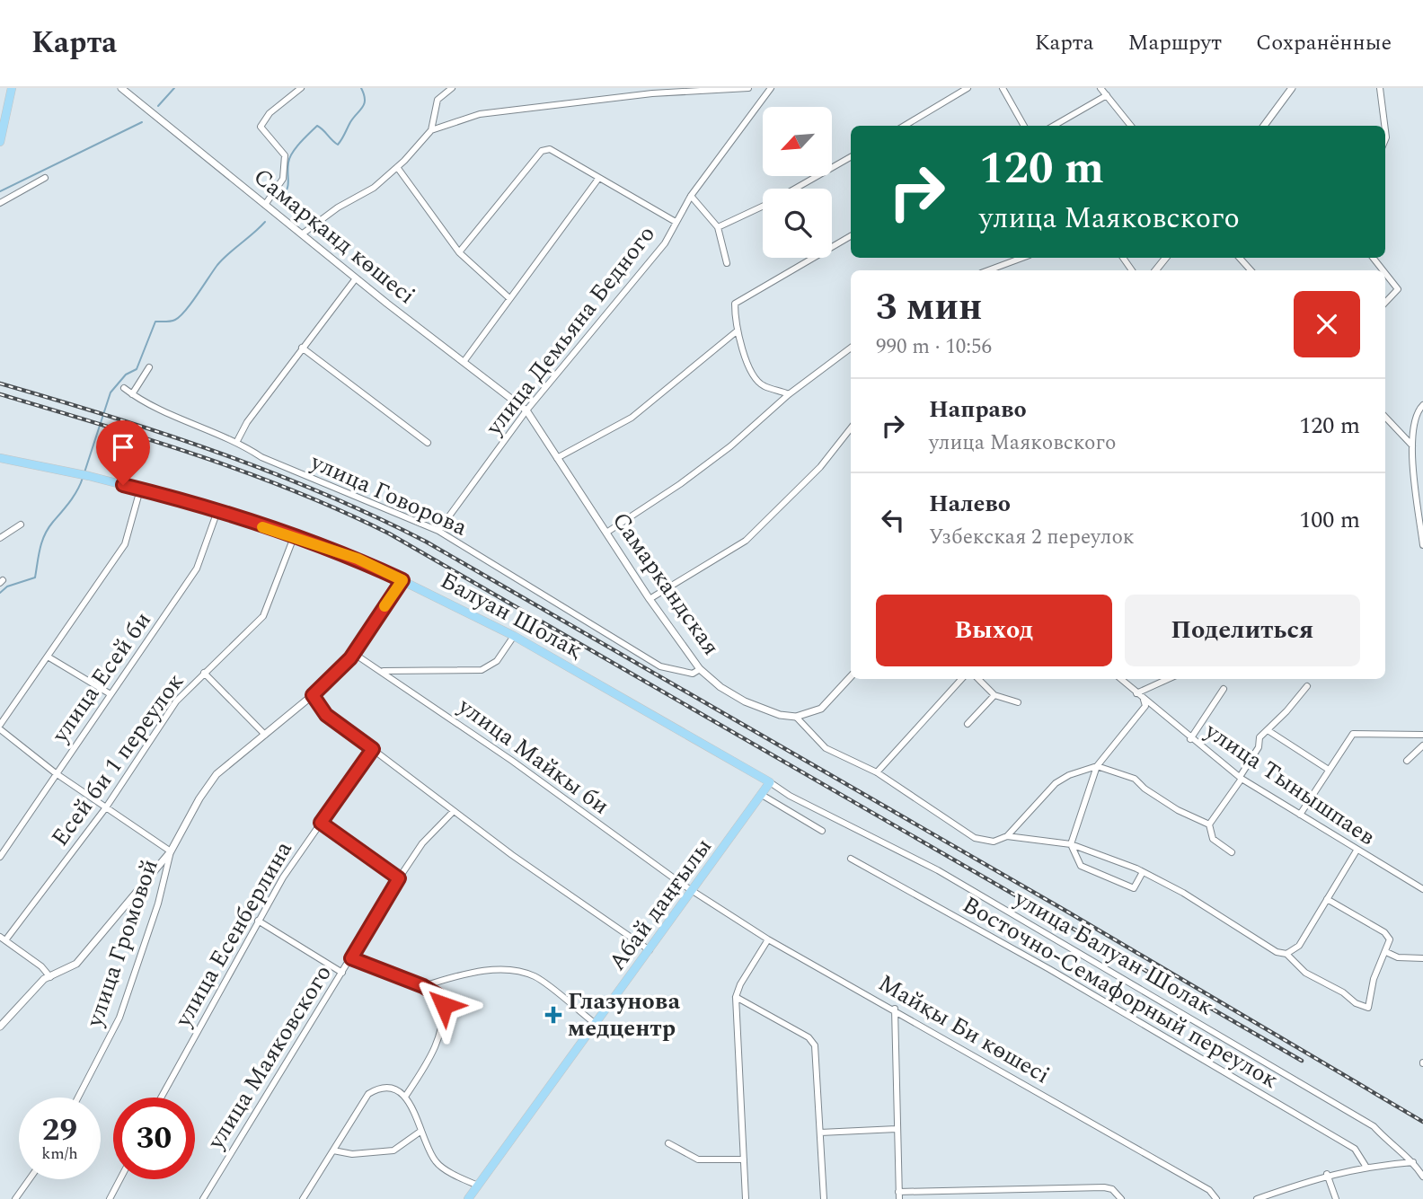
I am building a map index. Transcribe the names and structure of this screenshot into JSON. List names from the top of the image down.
{
  "streets": {
    "main road": ["Балуан Шолақ", "Абай даңғылы"],
    "street": [
      "Самарқанд көшесі",
      "улица Демьяна Бедного",
      "улица Говорова",
      "Самаркандская",
      "улица Есей би",
      "улица Майкы би",
      "Есей би 1 переулок",
      "улица Тынышпаев",
      "улица Есенберлина",
      "улица Громовой",
      "улица Балуан Шолак",
      "Восточно-Семафорный переулок",
      "Майқы Би көшесі",
      "улица Маяковского"
    ]
  },
  "crossings": [
    ["Самарқанд көшесі", "улица Демьяна Бедного"],
    ["Самарқанд көшесі", "Самаркандская"],
    ["улица Демьяна Бедного", "улица Говорова"],
    ["улица Демьяна Бедного", "Самаркандская"],
    ["улица Говорова", "Самаркандская"],
    ["Балуан Шолақ", "улица Есей би"],
    ["Балуан Шолақ", "Есей би 1 переулок"],
    ["Балуан Шолақ", "Абай даңғылы"],
    ["Балуан Шолақ", "улица Балуан Шолак"],
    ["улица Майкы би", "Абай даңғылы"],
    ["улица Майкы би", "Майқы Би көшесі"],
    ["Абай даңғылы", "улица Балуан Шолак"],
    ["Абай даңғылы", "Майқы Би көшесі"]
  ],
  "places": {
    "health": ["Глазунова медцентр"]
  },
  "north": "bottom left",
  "page": {
    "header": "Карта",
    "nav": ["Карта", "Маршрут", "Сохранённые"],
    "turn": ["120 m", "улица Маяковского"],
    "heading": ["3 мин", "990 m · 10:56"],
    "list": [
      {
        "name": "Направо",
        "note": "улица Маяковского",
        "value": "120 m"
      },
      {
        "name": "Налево",
        "note": "Узбекская 2 переулок",
        "value": "100 m"
      }
    ],
    "buttons": ["Выход", "Поделиться"],
    "speed": "29 km/h",
    "limit": "30"
  }
}
